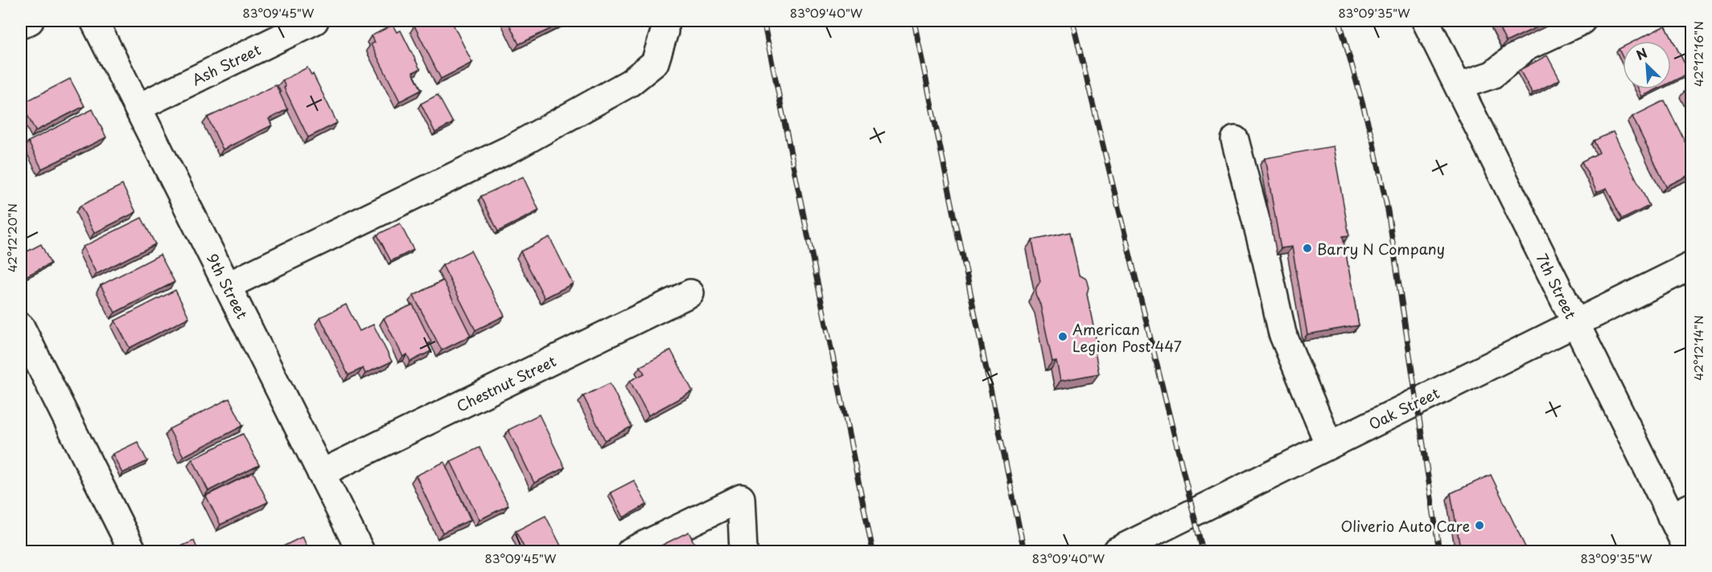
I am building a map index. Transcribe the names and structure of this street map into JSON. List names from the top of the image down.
{
  "streets": {
    "street": [
      "Ash Street",
      "9th Street",
      "7th Street",
      "Chestnut Street",
      "Oak Street"
    ]
  },
  "crossings": [
    ["Ash Street", "9th Street"],
    ["9th Street", "Chestnut Street"],
    ["7th Street", "Oak Street"]
  ],
  "places": ["Barry N Company", "American Legion Post 447", "Oliverio Auto Care"],
  "north": "top left",
  "coordinates": [
    "83°09'45\"W",
    "83°09'40\"W",
    "83°09'35\"W",
    "42°12'16\"N",
    "42°12'20\"N",
    "42°12'14\"N"
  ]
}
